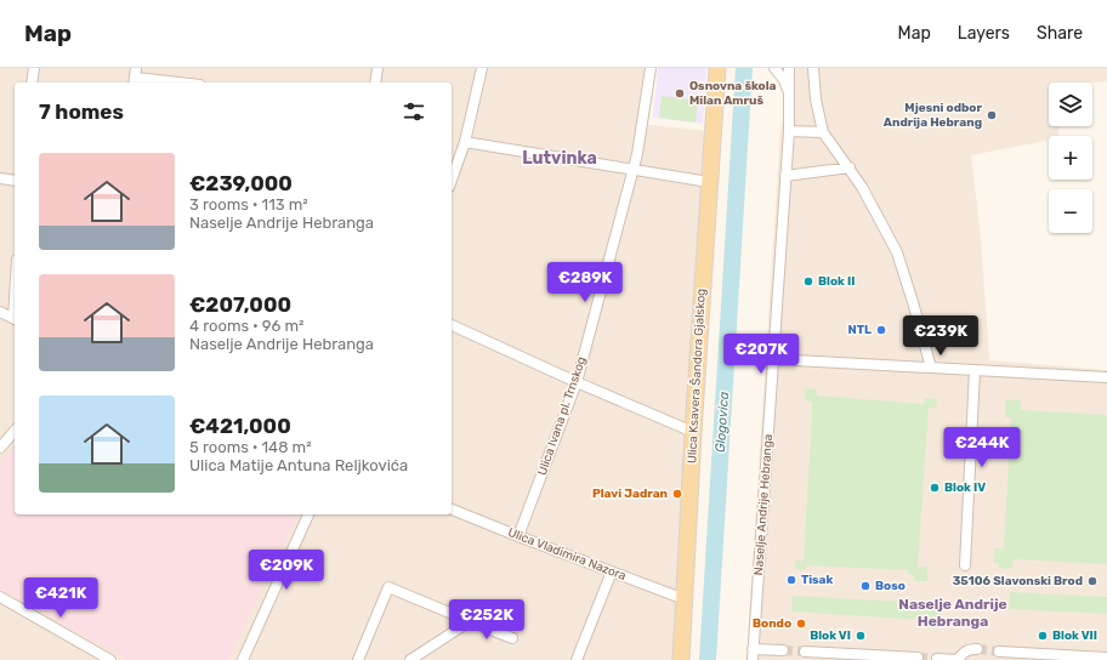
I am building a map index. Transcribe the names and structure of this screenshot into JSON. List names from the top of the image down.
{
  "streets": {
    "main road": ["Ulica Ksavera Šandora Gjalskog"],
    "street": ["Ulica Ivana pl. Trnskog", "Naselje Andrije Hebranga", "Ulica Vladimira Nazora"]
  },
  "crossings": [
    ["Ulica Ksavera Šandora Gjalskog", "Ulica Vladimira Nazora"],
    ["Ulica Ivana pl. Trnskog", "Ulica Vladimira Nazora"]
  ],
  "districts": ["Lutvinka", "Naselje Andrije Hebranga"],
  "water": ["Glogovica"],
  "places": [
    "Osnovna škola Milan Amruš",
    "Mjesni odbor Andrija Hebrang",
    "Blok II",
    "NTL",
    "Blok IV",
    "Plavi Jadran",
    "Tisak",
    "35106 Slavonski Brod",
    "Boso",
    "Bondo",
    "Blok VI",
    "Blok VII"
  ],
  "page": {
    "header": "Map",
    "nav": ["Map", "Layers", "Share"],
    "map_buttons": ["+", "−"],
    "heading": "7 homes",
    "list": [
      {
        "name": "€239,000",
        "note": "3 rooms · 113 m² · Naselje Andrije Hebranga"
      },
      {
        "name": "€207,000",
        "note": "4 rooms · 96 m² · Naselje Andrije Hebranga"
      },
      {
        "name": "€421,000",
        "note": "5 rooms · 148 m² · Ulica Matije Antuna Reljkovića"
      }
    ],
    "price": [
      "€289K",
      "€239K",
      "€207K",
      "€244K",
      "€209K",
      "€421K",
      "€252K"
    ]
  }
}
